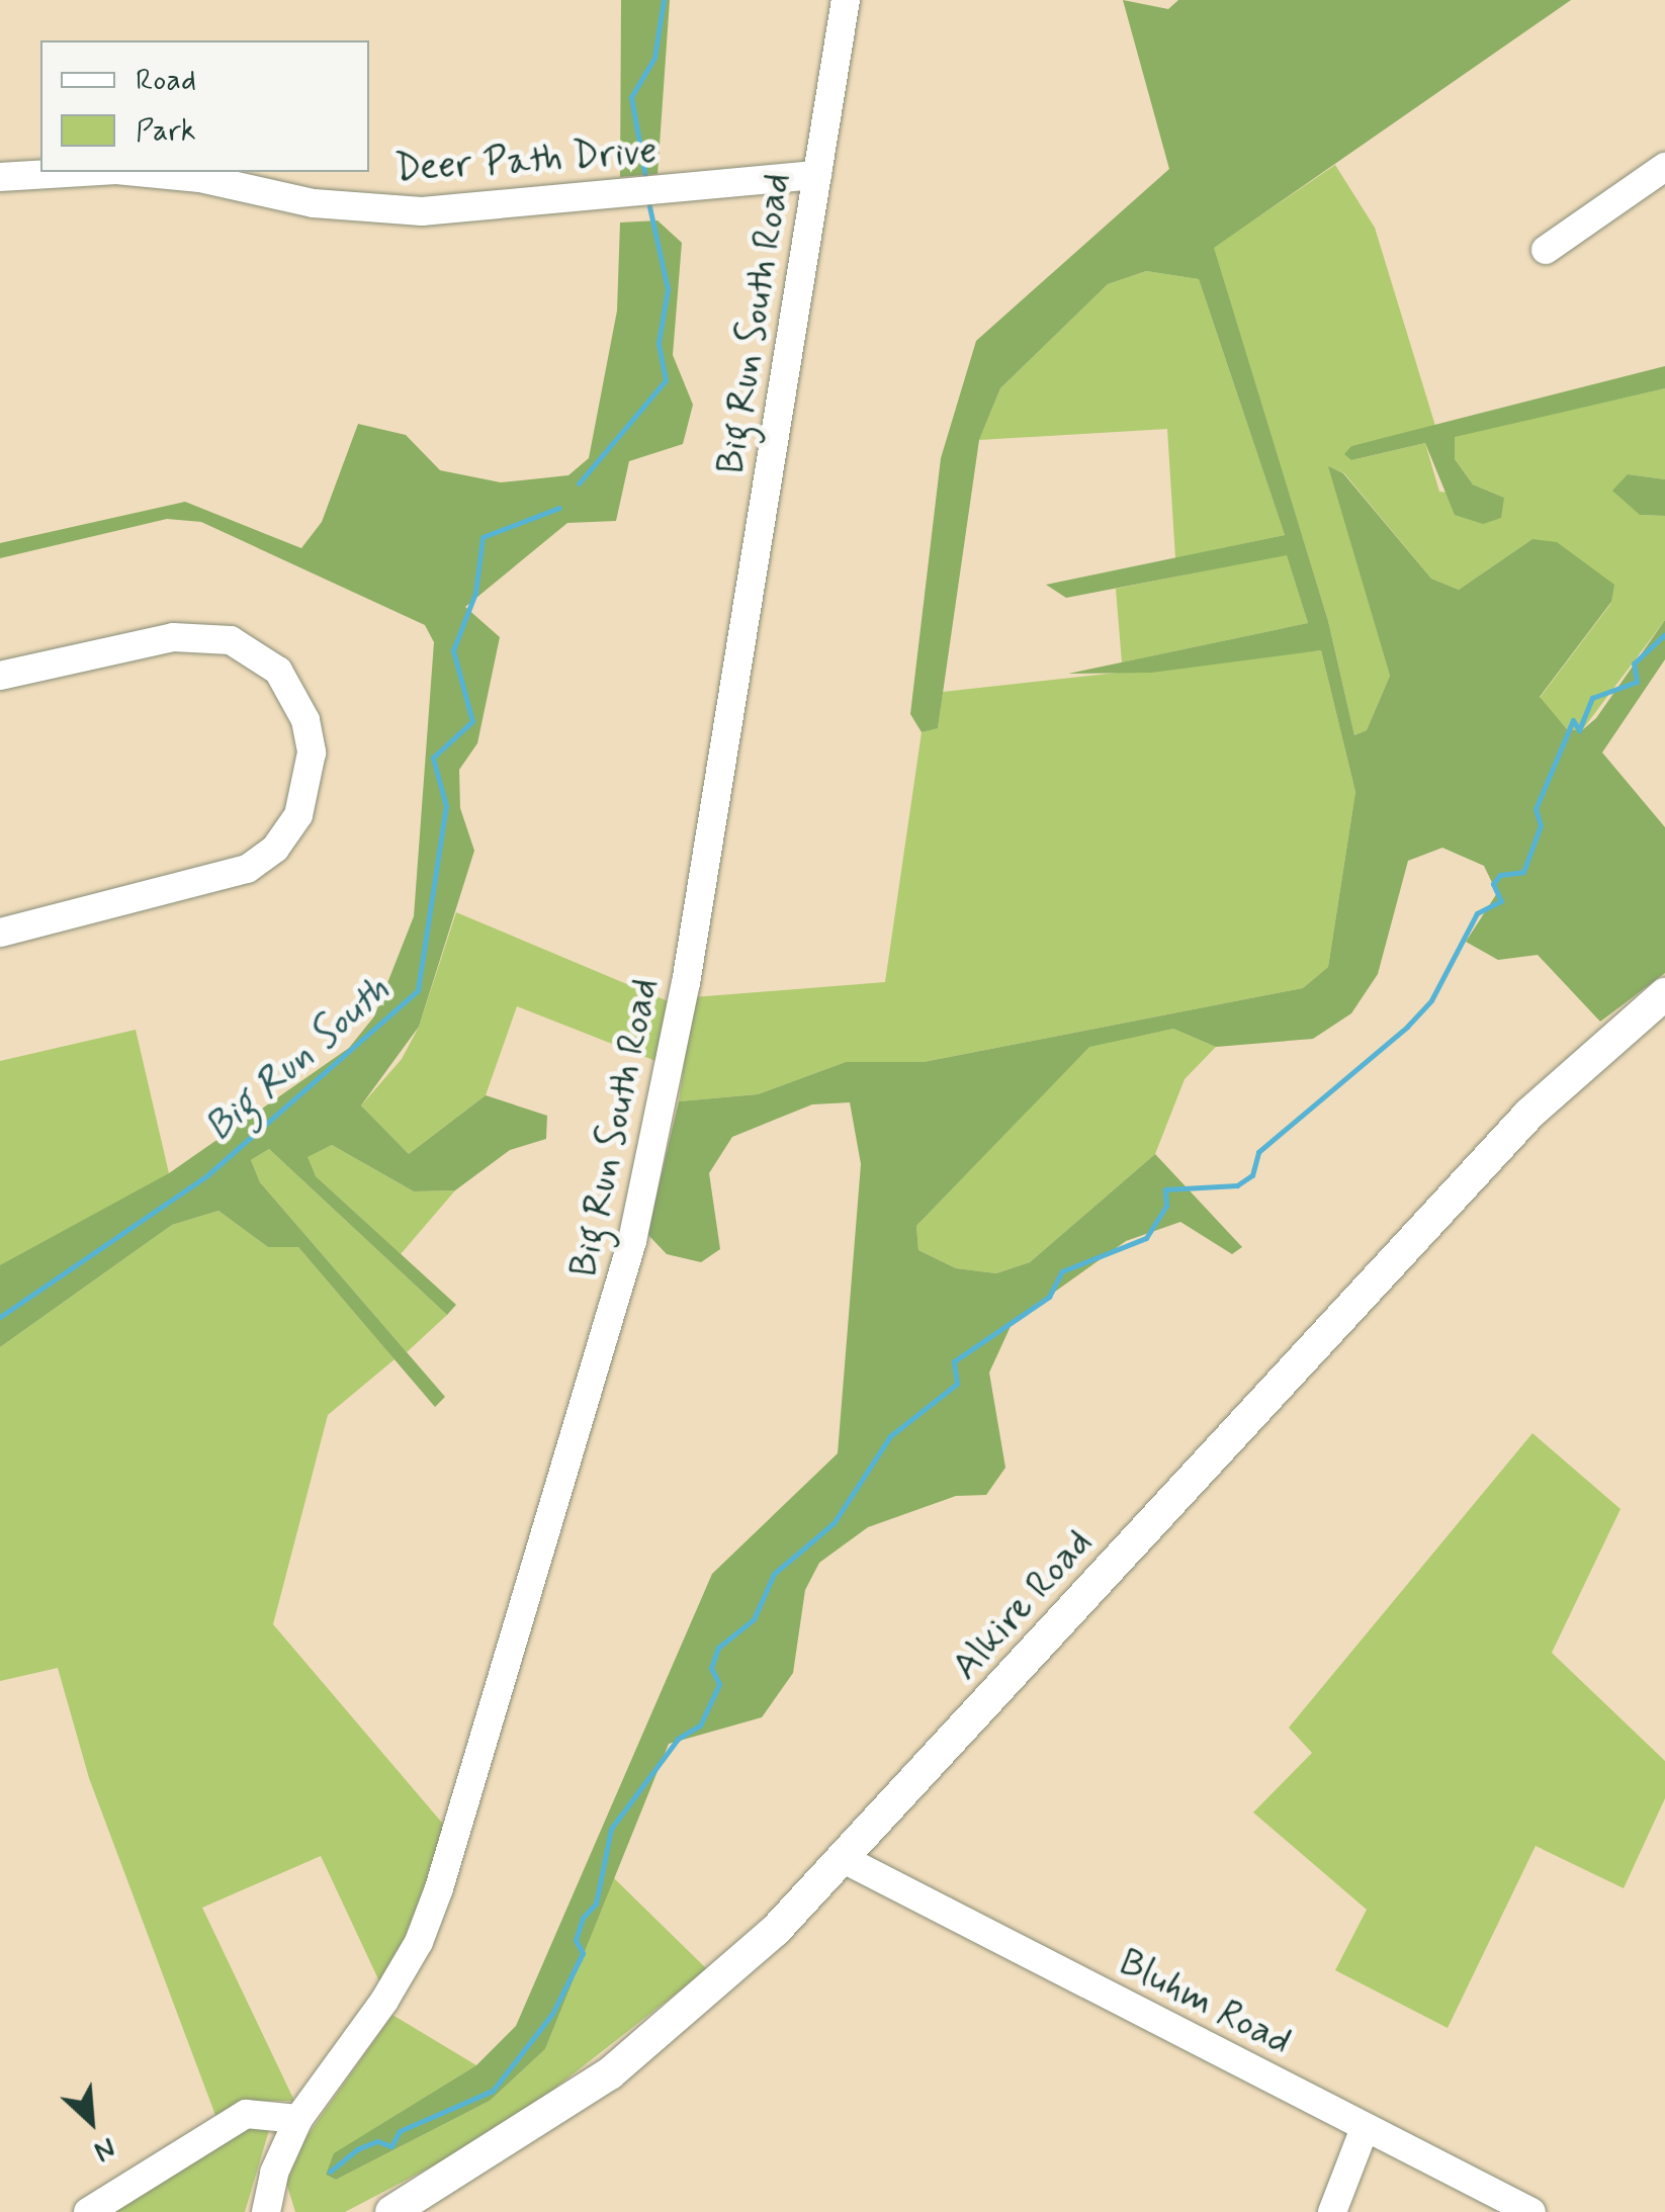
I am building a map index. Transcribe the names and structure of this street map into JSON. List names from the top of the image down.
{
  "streets": {
    "main road": ["Alkire Road"],
    "street": ["Deer Path Drive", "Big Run South Road", "Bluhm Road"]
  },
  "crossings": [
    ["Deer Path Drive", "Big Run South Road"],
    ["Alkire Road", "Bluhm Road"]
  ],
  "water": ["Big Run South"],
  "legend": ["Road", "Park"],
  "north": "bottom right"
}
